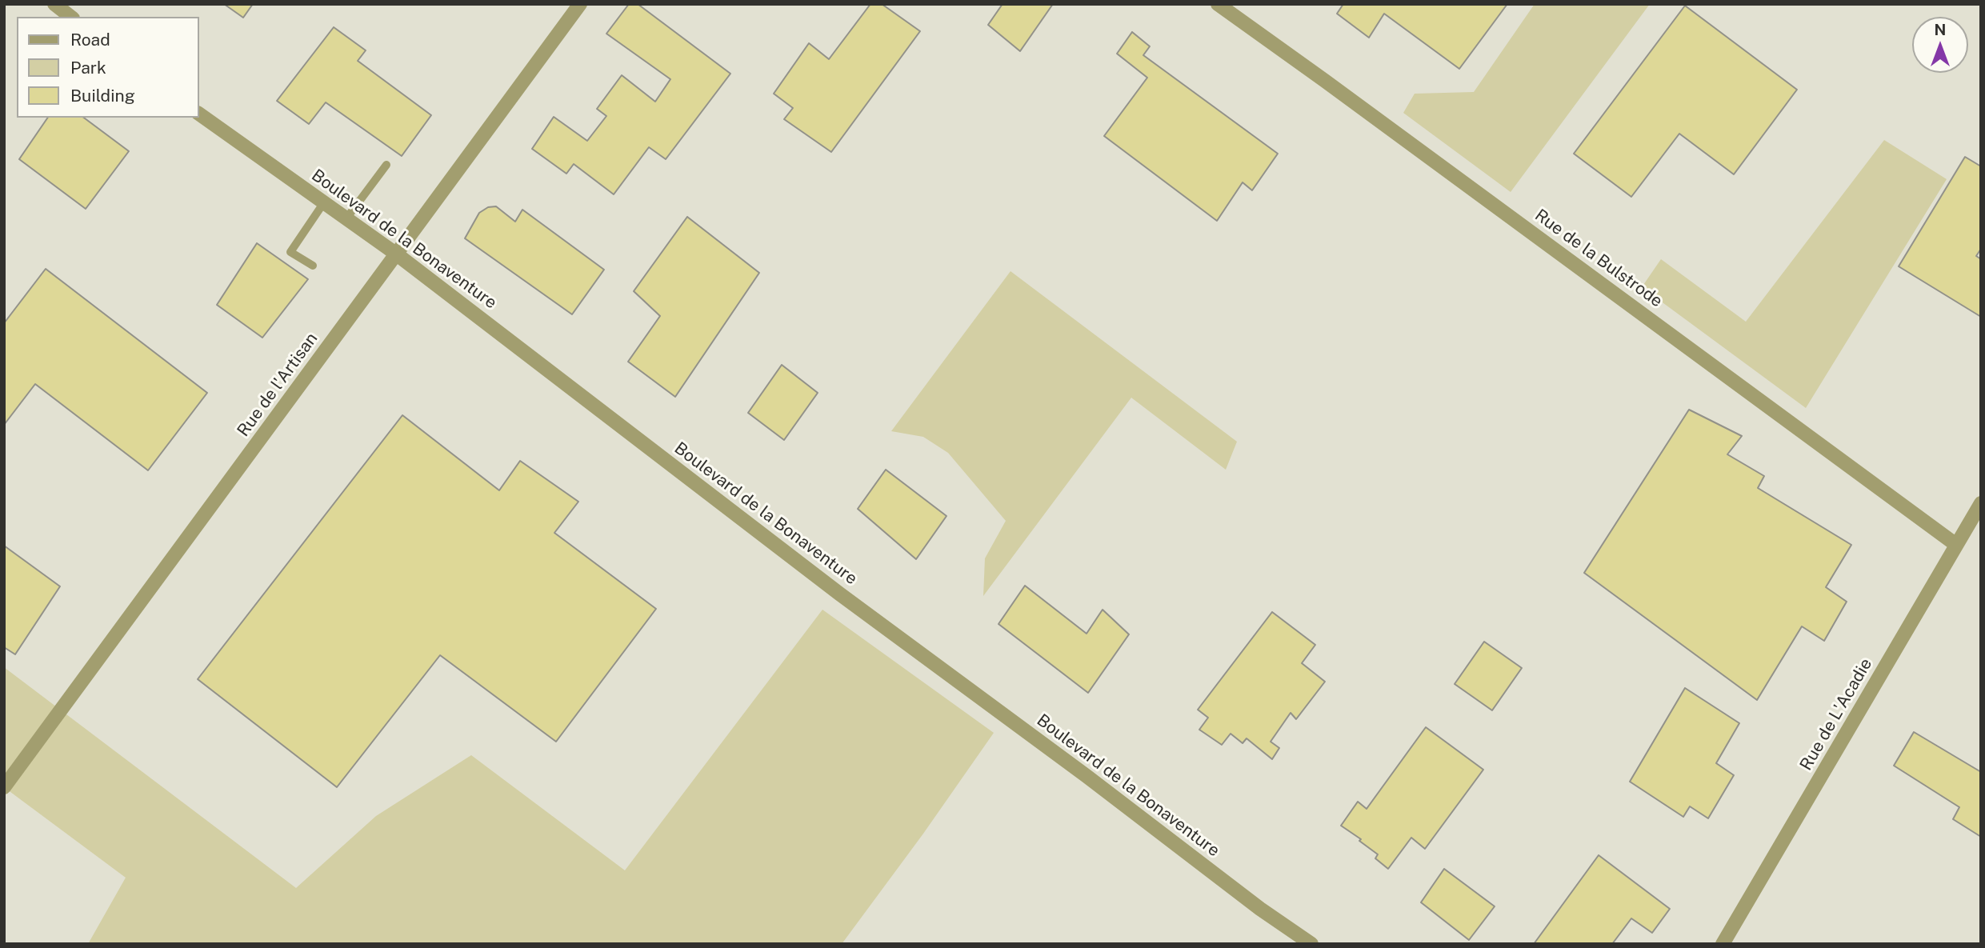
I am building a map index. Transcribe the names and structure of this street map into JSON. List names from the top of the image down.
{
  "streets": {
    "street": [
      "Boulevard de la Bonaventure",
      "Rue de la Bulstrode",
      "Rue de l'Artisan",
      "Rue de L'Acadie"
    ]
  },
  "crossings": [
    ["Boulevard de la Bonaventure", "Rue de l'Artisan"],
    ["Rue de la Bulstrode", "Rue de L'Acadie"]
  ],
  "legend": ["Road", "Park", "Building"],
  "north": "top"
}
